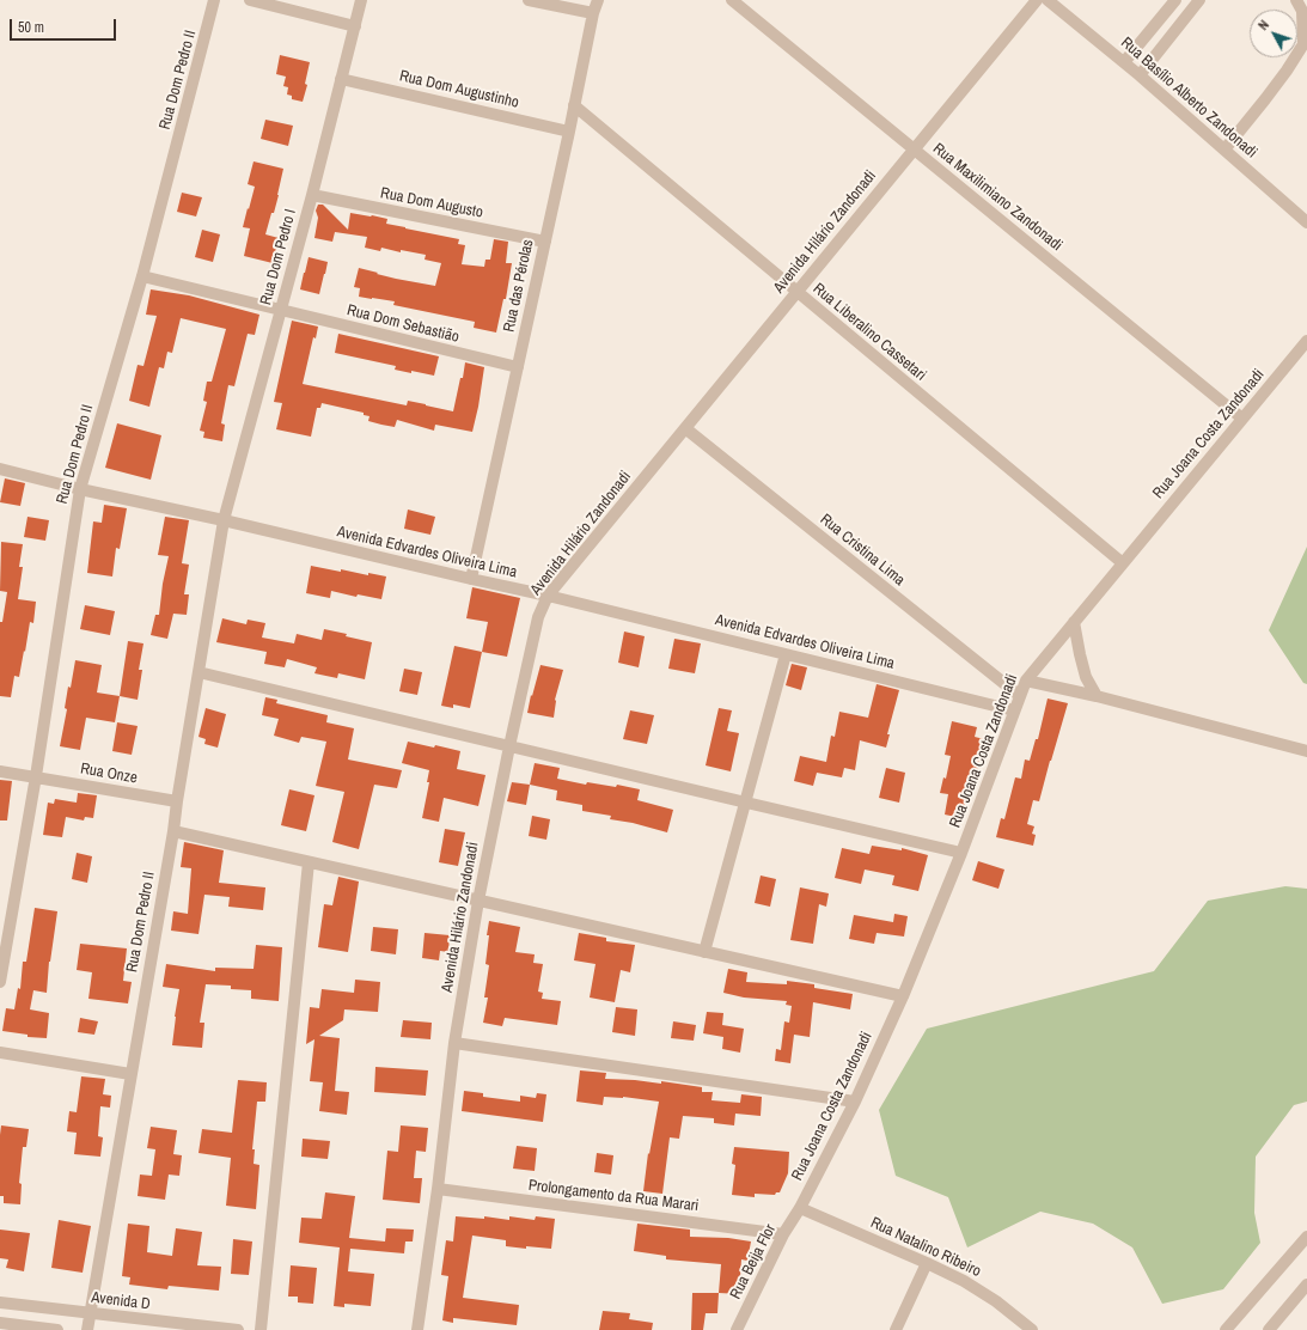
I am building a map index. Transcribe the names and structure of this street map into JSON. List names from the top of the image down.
{
  "streets": {
    "street": [
      "Rua Dom Pedro II",
      "Rua Dom Augustinho",
      "Rua Basílio Alberto Zandonadi",
      "Rua Maxilimiano Zandonadi",
      "Rua Dom Augusto",
      "Avenida Hilário Zandonadi",
      "Rua Dom Pedro I",
      "Rua das Pérolas",
      "Rua Dom Sebastião",
      "Rua Liberalino Cassetari",
      "Rua Joana Costa Zandonadi",
      "Rua Cristina Lima",
      "Avenida Edvardes Oliveira Lima",
      "Rua Onze",
      "Prolongamento da Rua Marari",
      "Rua Natalino Ribeiro",
      "Rua Beija Flor",
      "Avenida D"
    ]
  },
  "crossings": [
    ["Rua Dom Pedro II", "Rua Dom Pedro I"],
    ["Rua Dom Pedro II", "Rua Dom Sebastião"],
    ["Rua Dom Pedro II", "Avenida Edvardes Oliveira Lima"],
    ["Rua Dom Pedro II", "Rua Onze"],
    ["Rua Dom Pedro II", "Avenida D"],
    ["Rua Dom Augustinho", "Rua Dom Pedro I"],
    ["Rua Dom Augustinho", "Rua das Pérolas"],
    ["Rua Maxilimiano Zandonadi", "Avenida Hilário Zandonadi"],
    ["Rua Maxilimiano Zandonadi", "Rua Joana Costa Zandonadi"],
    ["Rua Dom Augusto", "Rua Dom Pedro I"],
    ["Rua Dom Augusto", "Rua das Pérolas"],
    ["Avenida Hilário Zandonadi", "Rua Liberalino Cassetari"],
    ["Avenida Hilário Zandonadi", "Rua Cristina Lima"],
    ["Avenida Hilário Zandonadi", "Avenida Edvardes Oliveira Lima"],
    ["Avenida Hilário Zandonadi", "Prolongamento da Rua Marari"],
    ["Rua Dom Pedro I", "Rua Dom Sebastião"],
    ["Rua Dom Pedro I", "Avenida Edvardes Oliveira Lima"],
    ["Rua das Pérolas", "Rua Dom Sebastião"],
    ["Rua das Pérolas", "Rua Liberalino Cassetari"],
    ["Rua das Pérolas", "Avenida Edvardes Oliveira Lima"],
    ["Rua Liberalino Cassetari", "Rua Joana Costa Zandonadi"],
    ["Rua Joana Costa Zandonadi", "Rua Cristina Lima"],
    ["Rua Joana Costa Zandonadi", "Avenida Edvardes Oliveira Lima"],
    ["Rua Joana Costa Zandonadi", "Rua Natalino Ribeiro"],
    ["Rua Joana Costa Zandonadi", "Rua Beija Flor"],
    ["Prolongamento da Rua Marari", "Rua Beija Flor"],
    ["Rua Natalino Ribeiro", "Rua Beija Flor"]
  ],
  "scale_bar": "50 m",
  "north": "top left"
}
